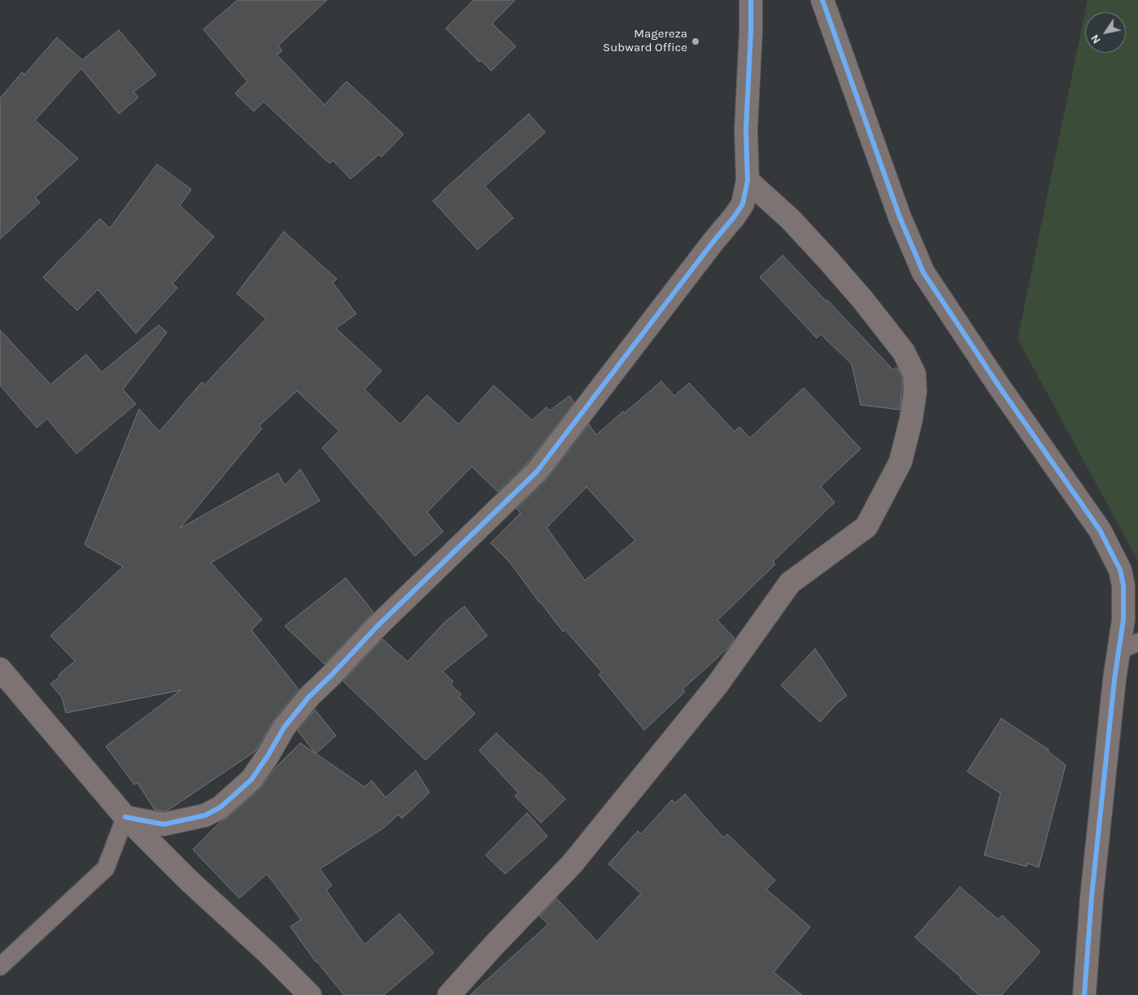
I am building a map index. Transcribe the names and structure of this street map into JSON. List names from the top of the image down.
{
  "places": ["Magereza Subward Office"],
  "north": "bottom left"
}
